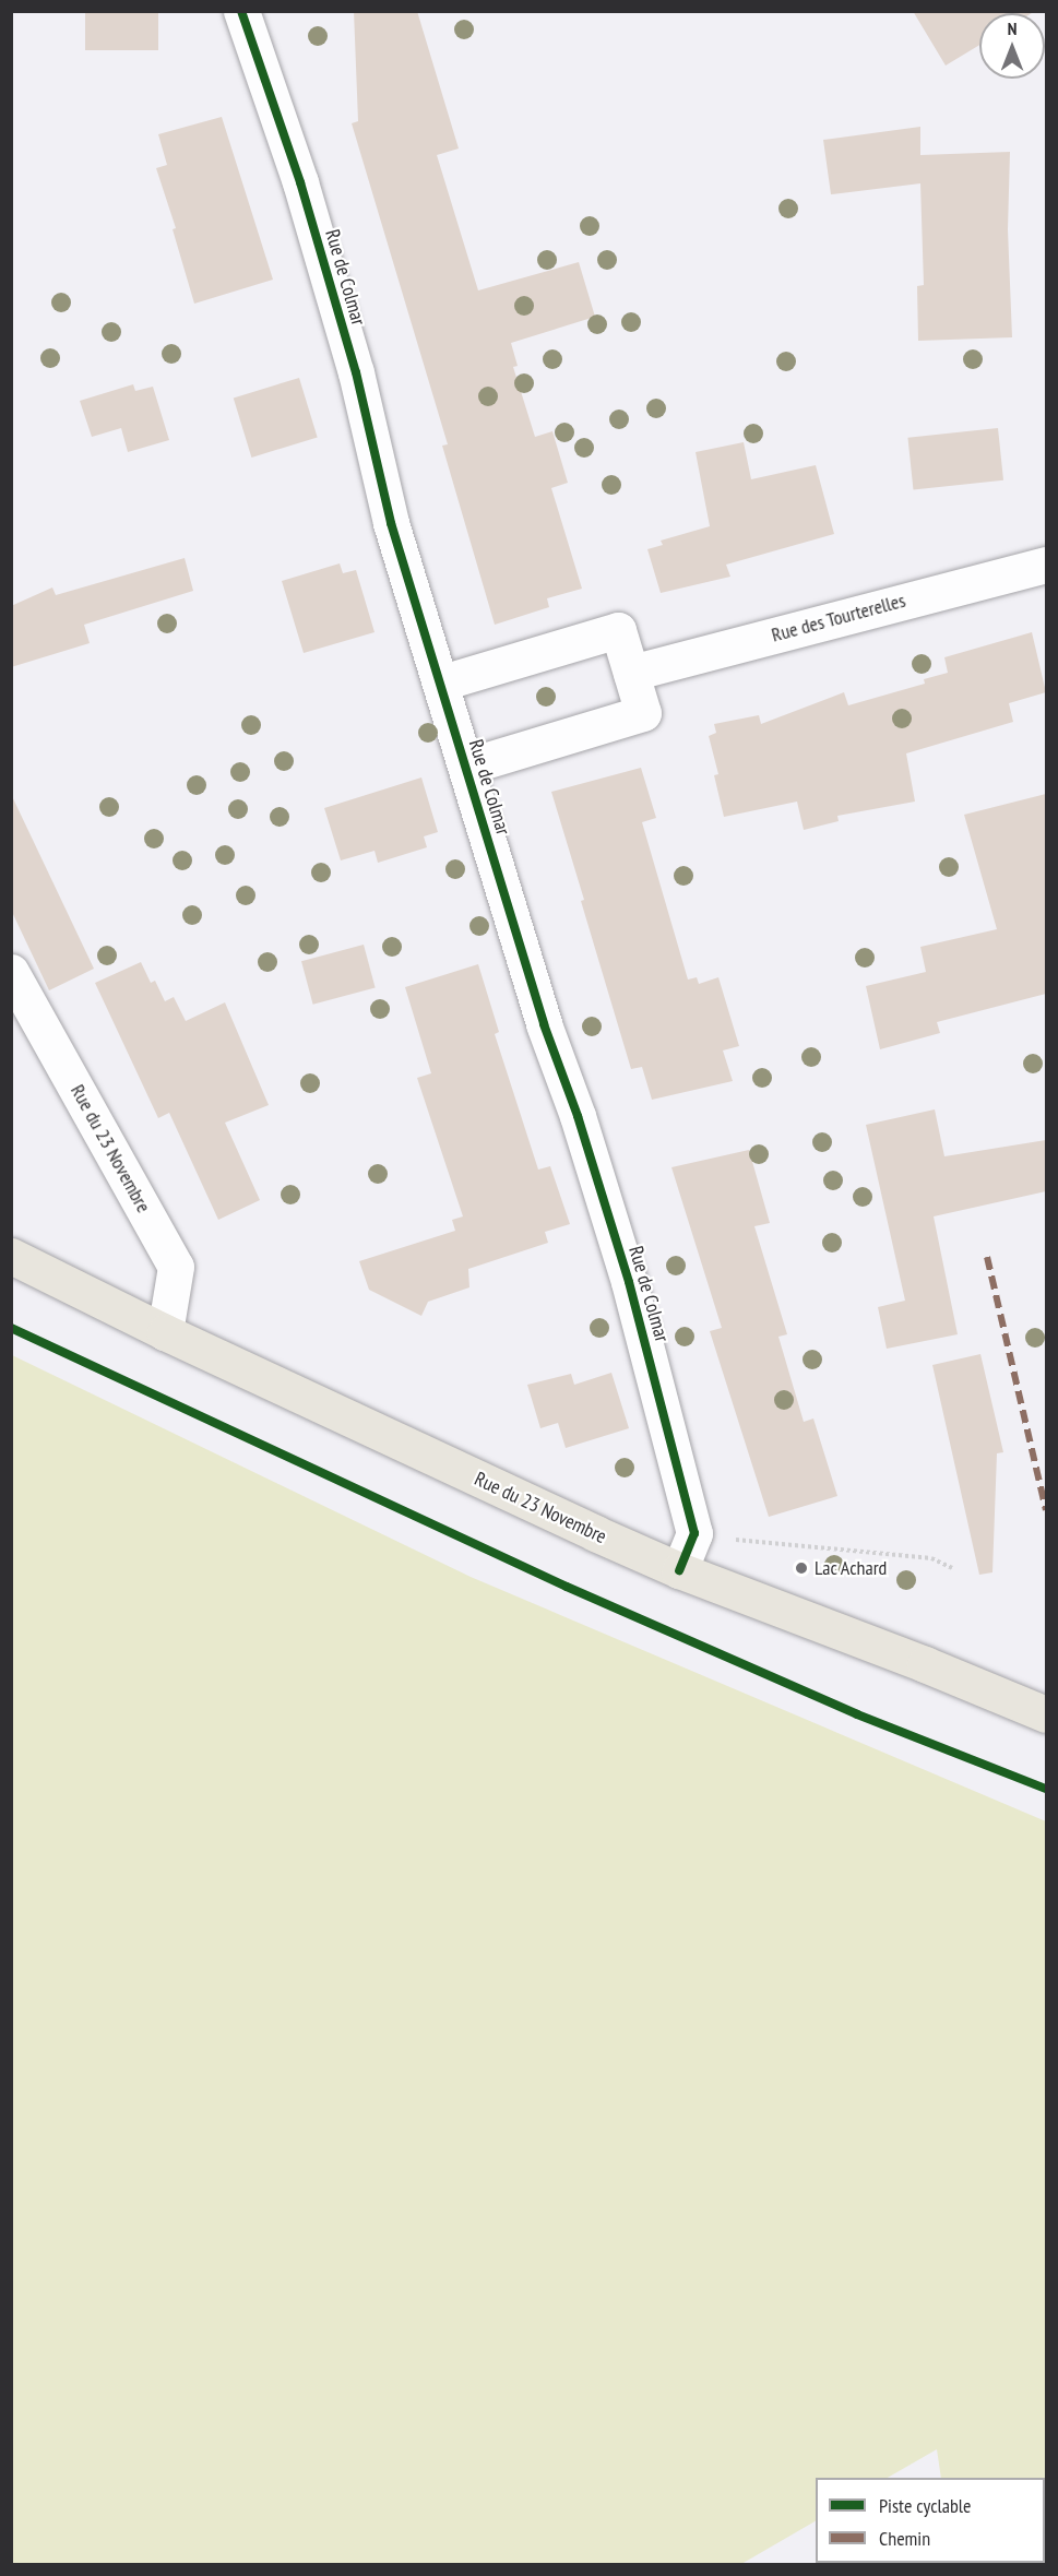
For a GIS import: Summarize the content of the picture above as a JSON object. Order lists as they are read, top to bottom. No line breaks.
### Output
{"streets":{"main road":["Rue du 23 Novembre"],"street":["Rue de Colmar","Rue des Tourterelles"]},"crossings":[["Rue de Colmar","Rue du 23 Novembre"]],"places":["Lac Achard"],"legend":["Piste cyclable","Chemin"],"north":"top"}
